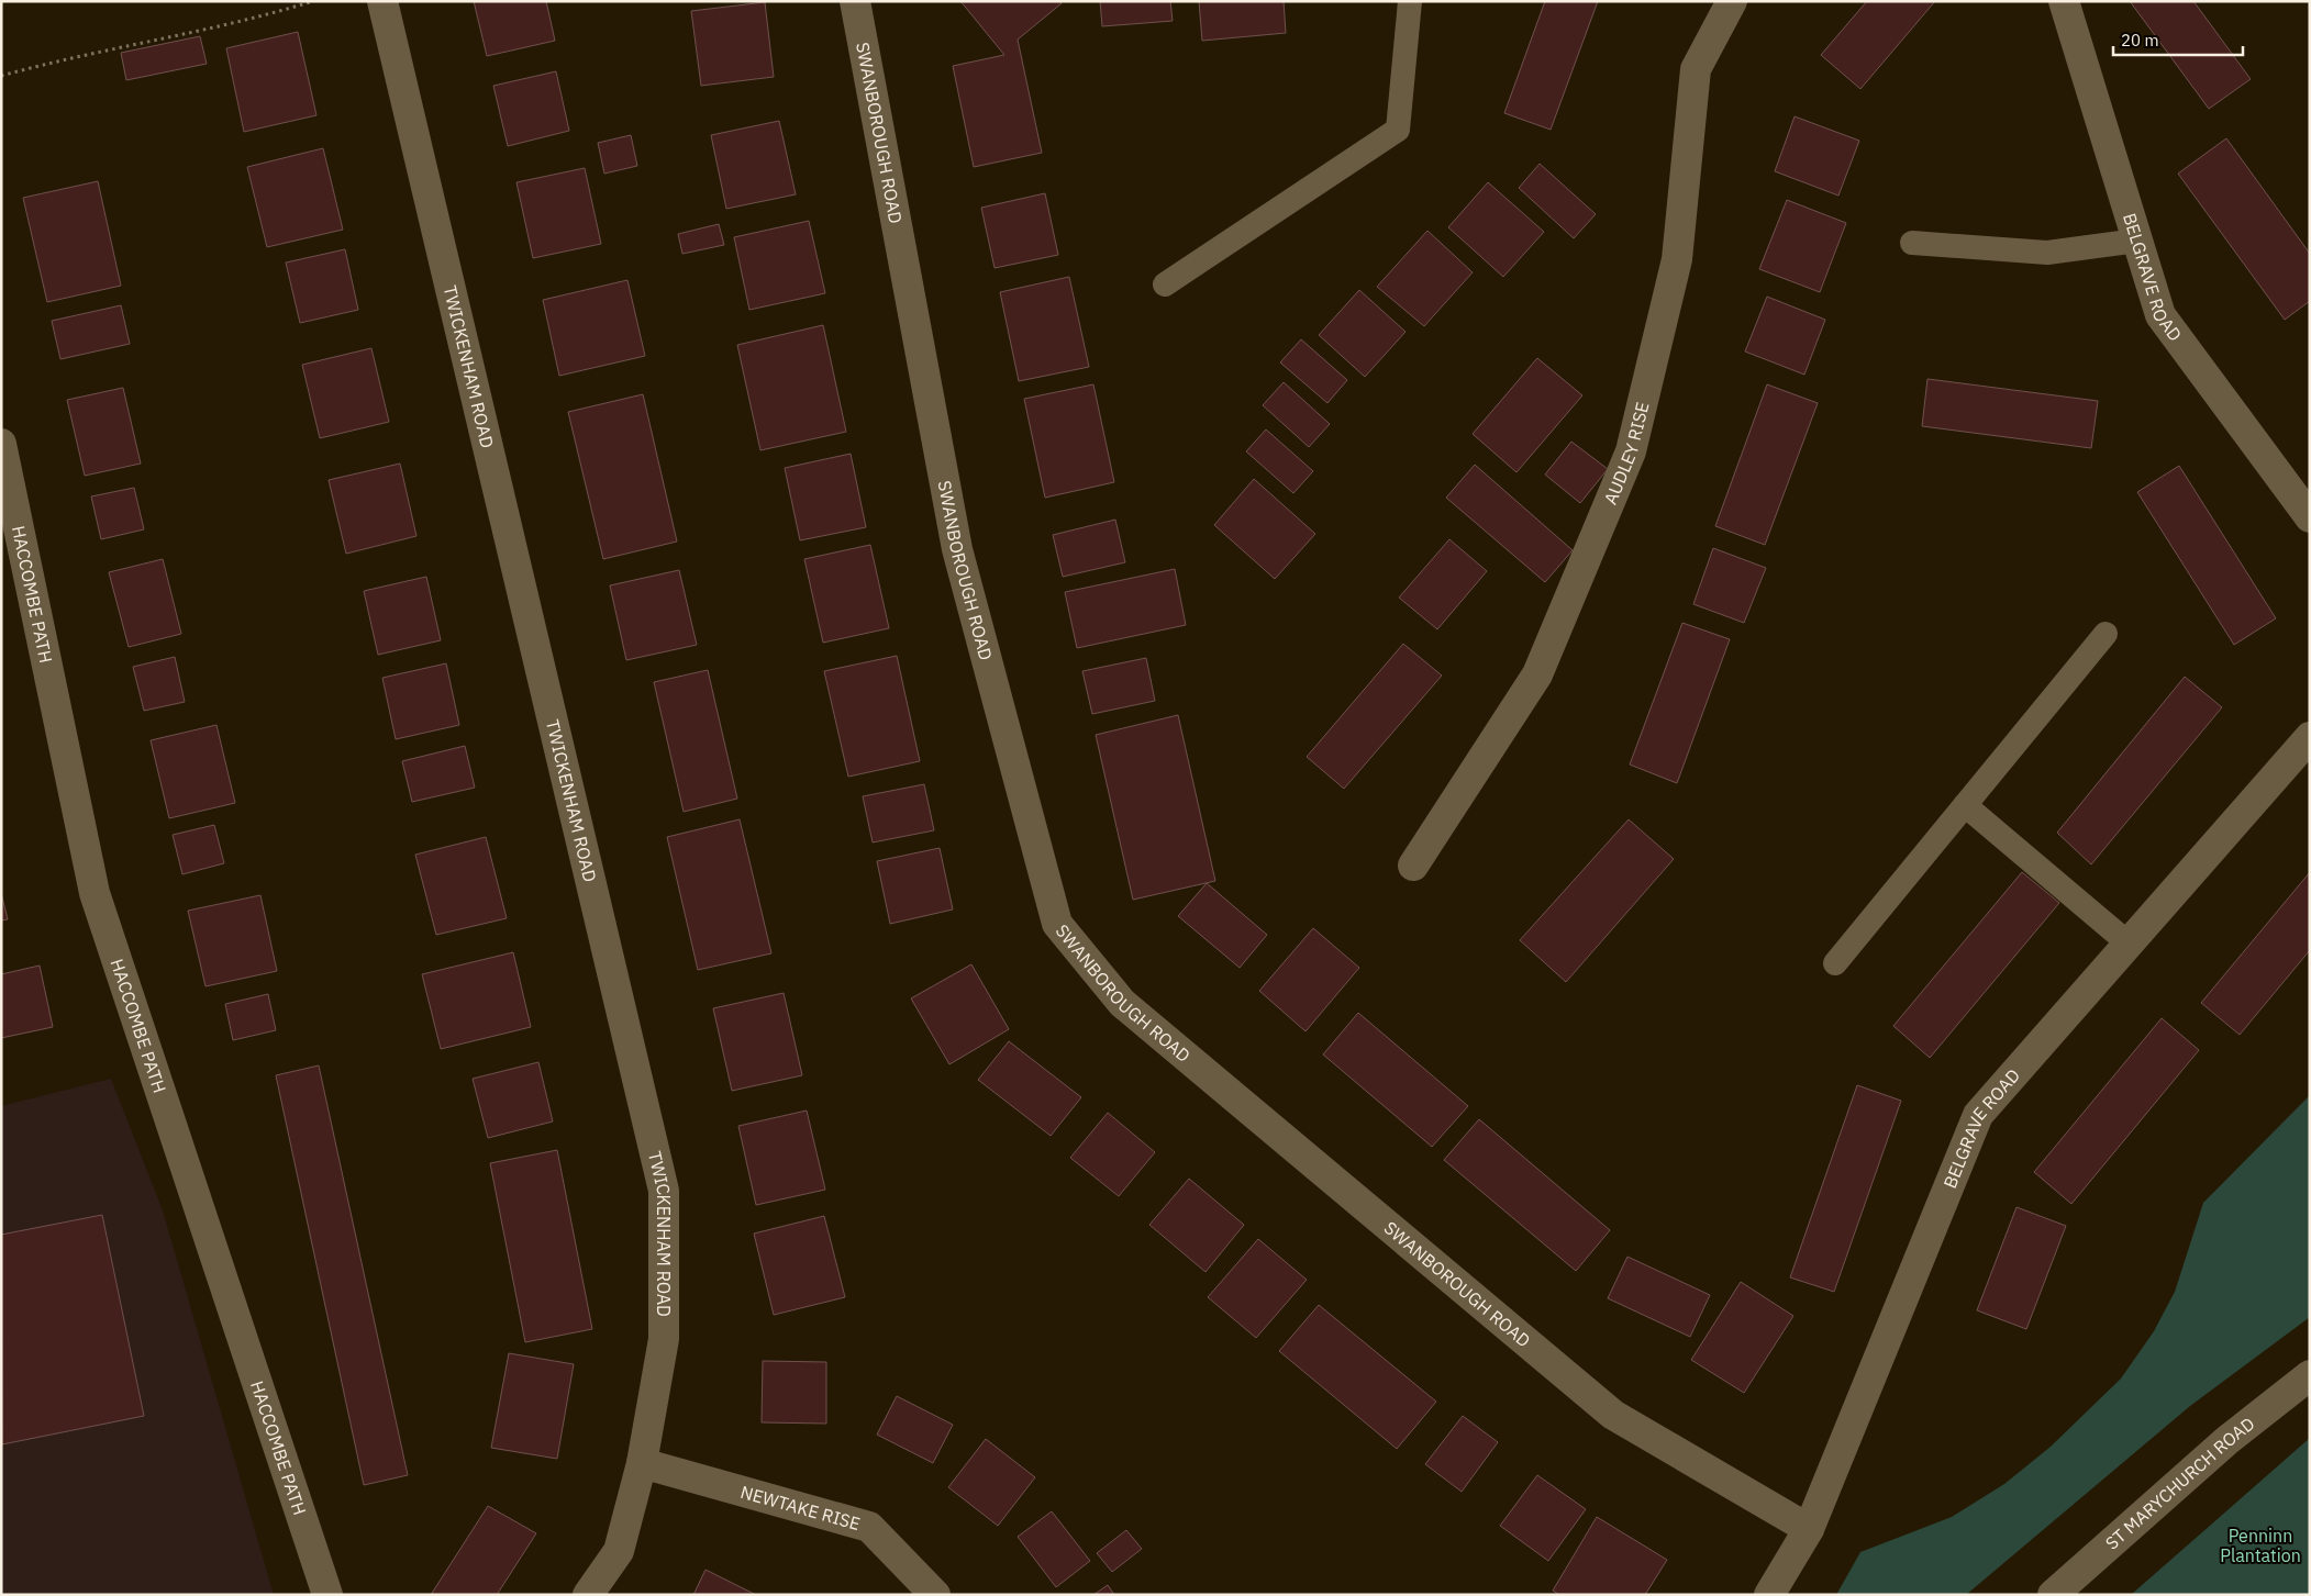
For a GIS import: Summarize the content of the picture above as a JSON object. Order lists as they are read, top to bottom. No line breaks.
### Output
{"streets":{"street":["SWANBOROUGH ROAD","BELGRAVE ROAD","TWICKENHAM ROAD","AUDLEY RISE","HACCOMBE PATH","ST MARYCHURCH ROAD","NEWTAKE RISE"]},"crossings":[["SWANBOROUGH ROAD","BELGRAVE ROAD"],["TWICKENHAM ROAD","NEWTAKE RISE"]],"parks":["Penninn Plantation"],"scale_bar":"20 m"}
